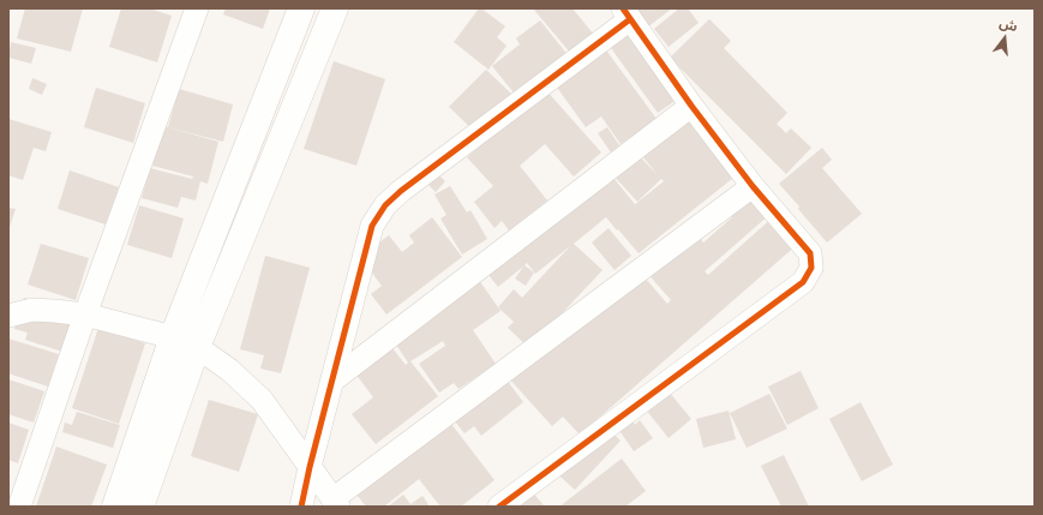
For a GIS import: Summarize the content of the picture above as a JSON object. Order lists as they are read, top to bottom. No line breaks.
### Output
{"north":"top"}
